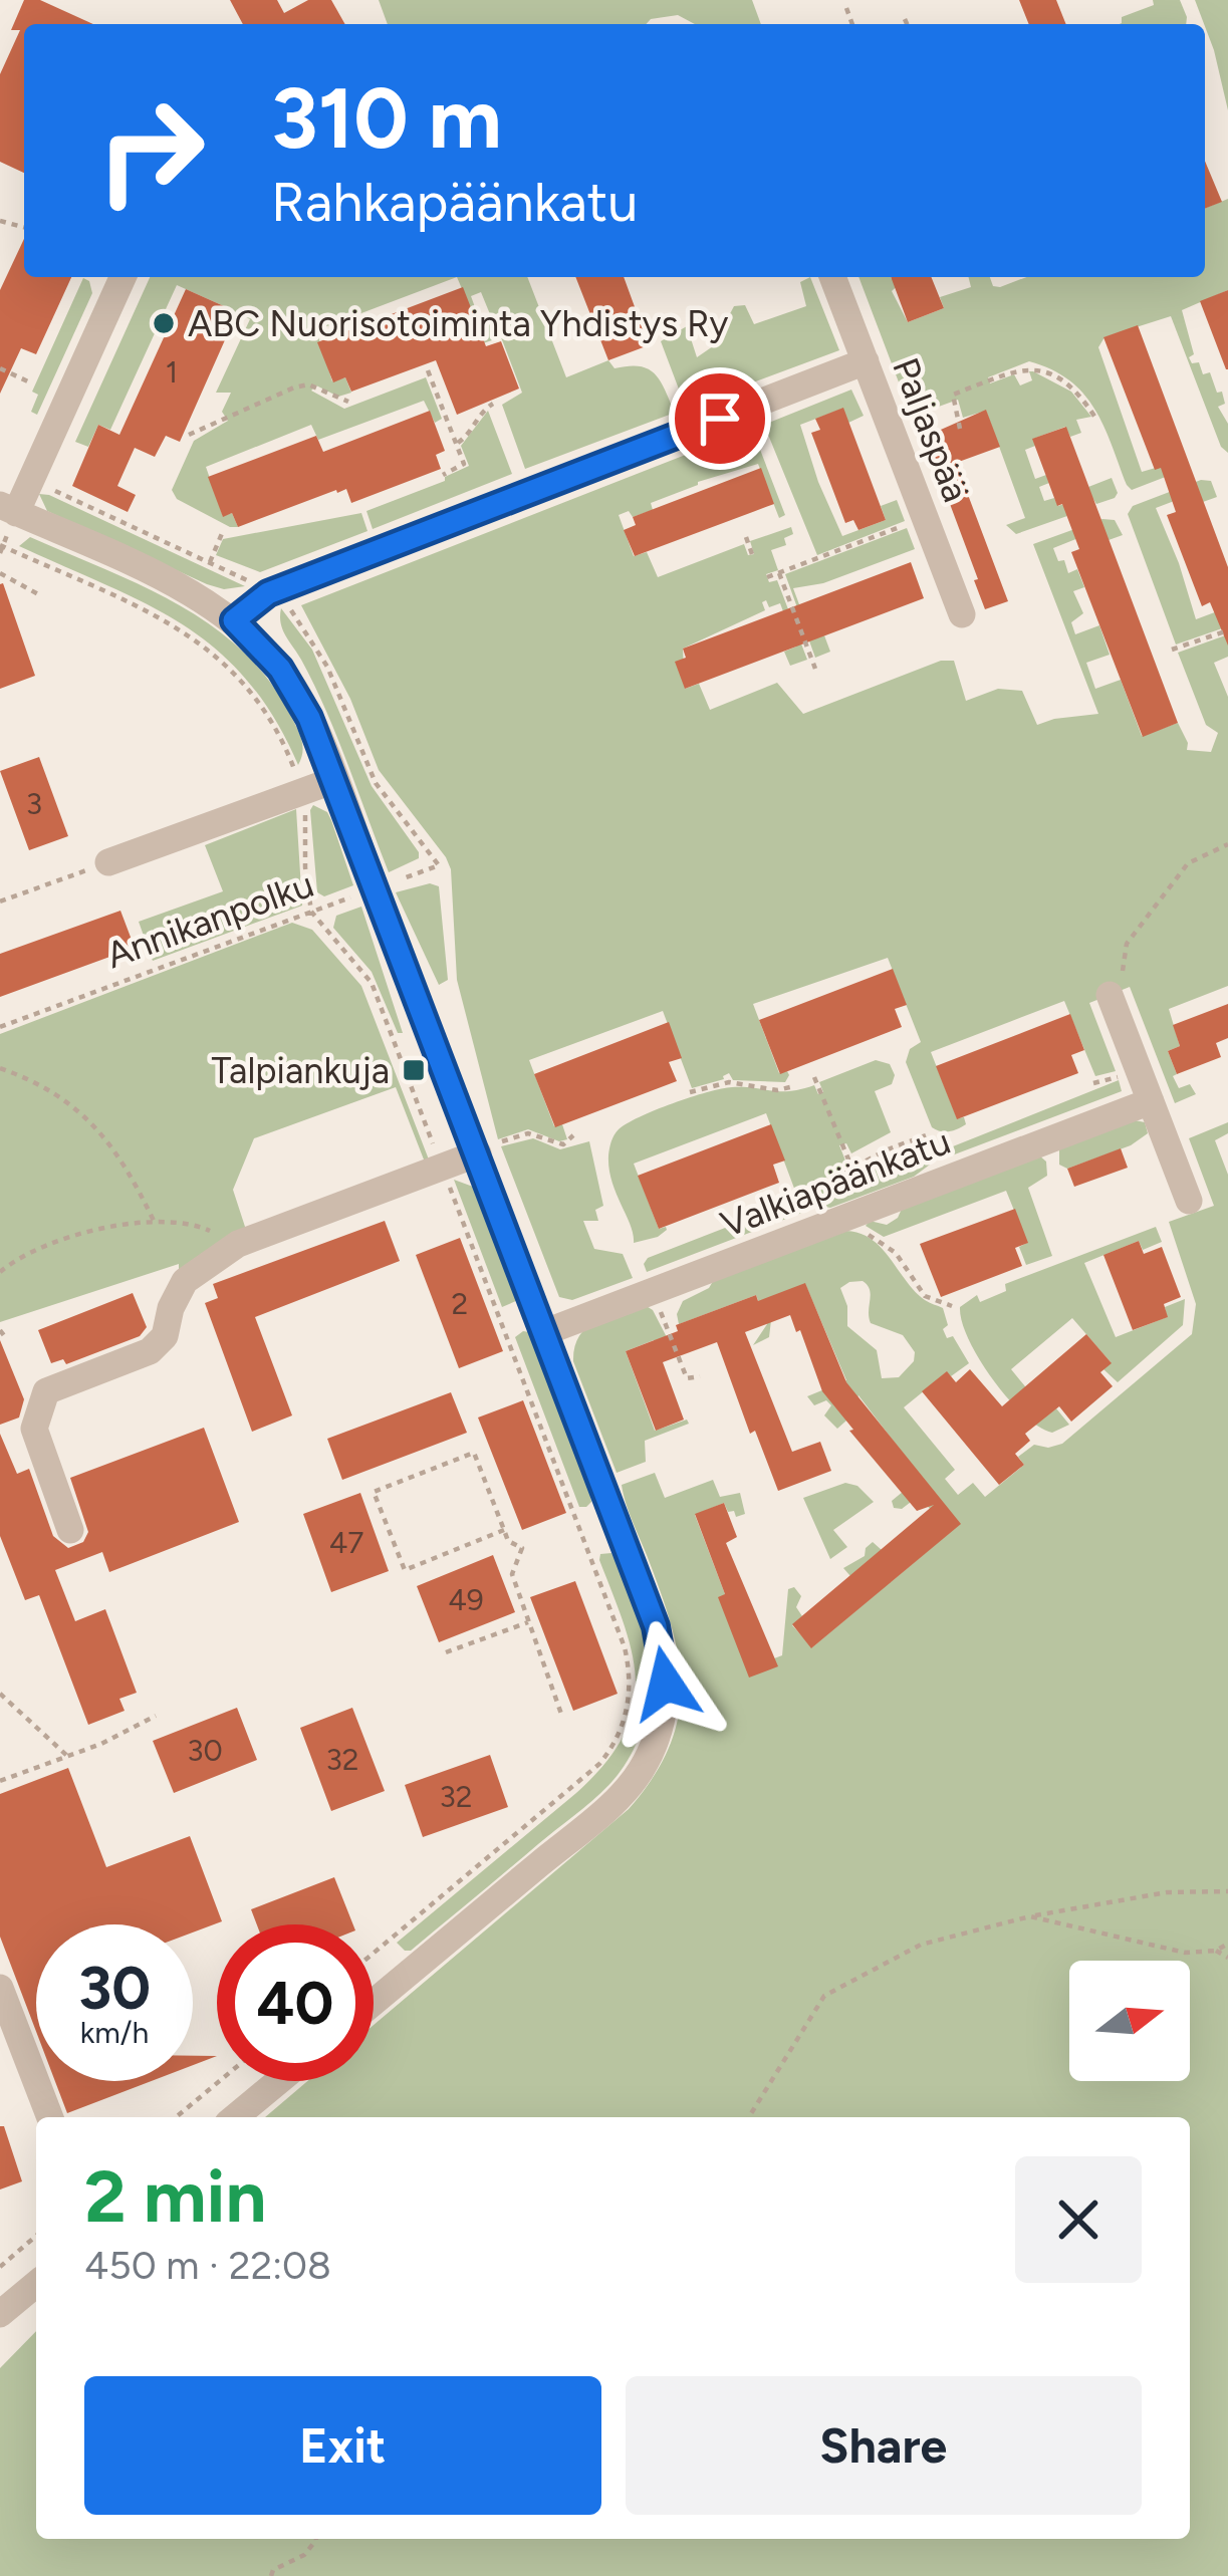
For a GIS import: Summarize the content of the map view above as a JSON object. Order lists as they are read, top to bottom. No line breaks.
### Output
{"streets":{"street":["Paljaspää","Valkiapäänkatu"],"path":["Annikanpolku"]},"places":{"other":["ABC Nuorisotoiminta Yhdistys Ry"],"transit":["Talpiankuja"]},"house_numbers":["1","3","2","47","49","30","32","32"],"north":"right","page":{"turn":["310 m","Rahkapäänkatu"],"speed":"30 km/h","limit":"40","heading":["2 min","450 m · 22:08"],"buttons":["Exit","Share"]}}
